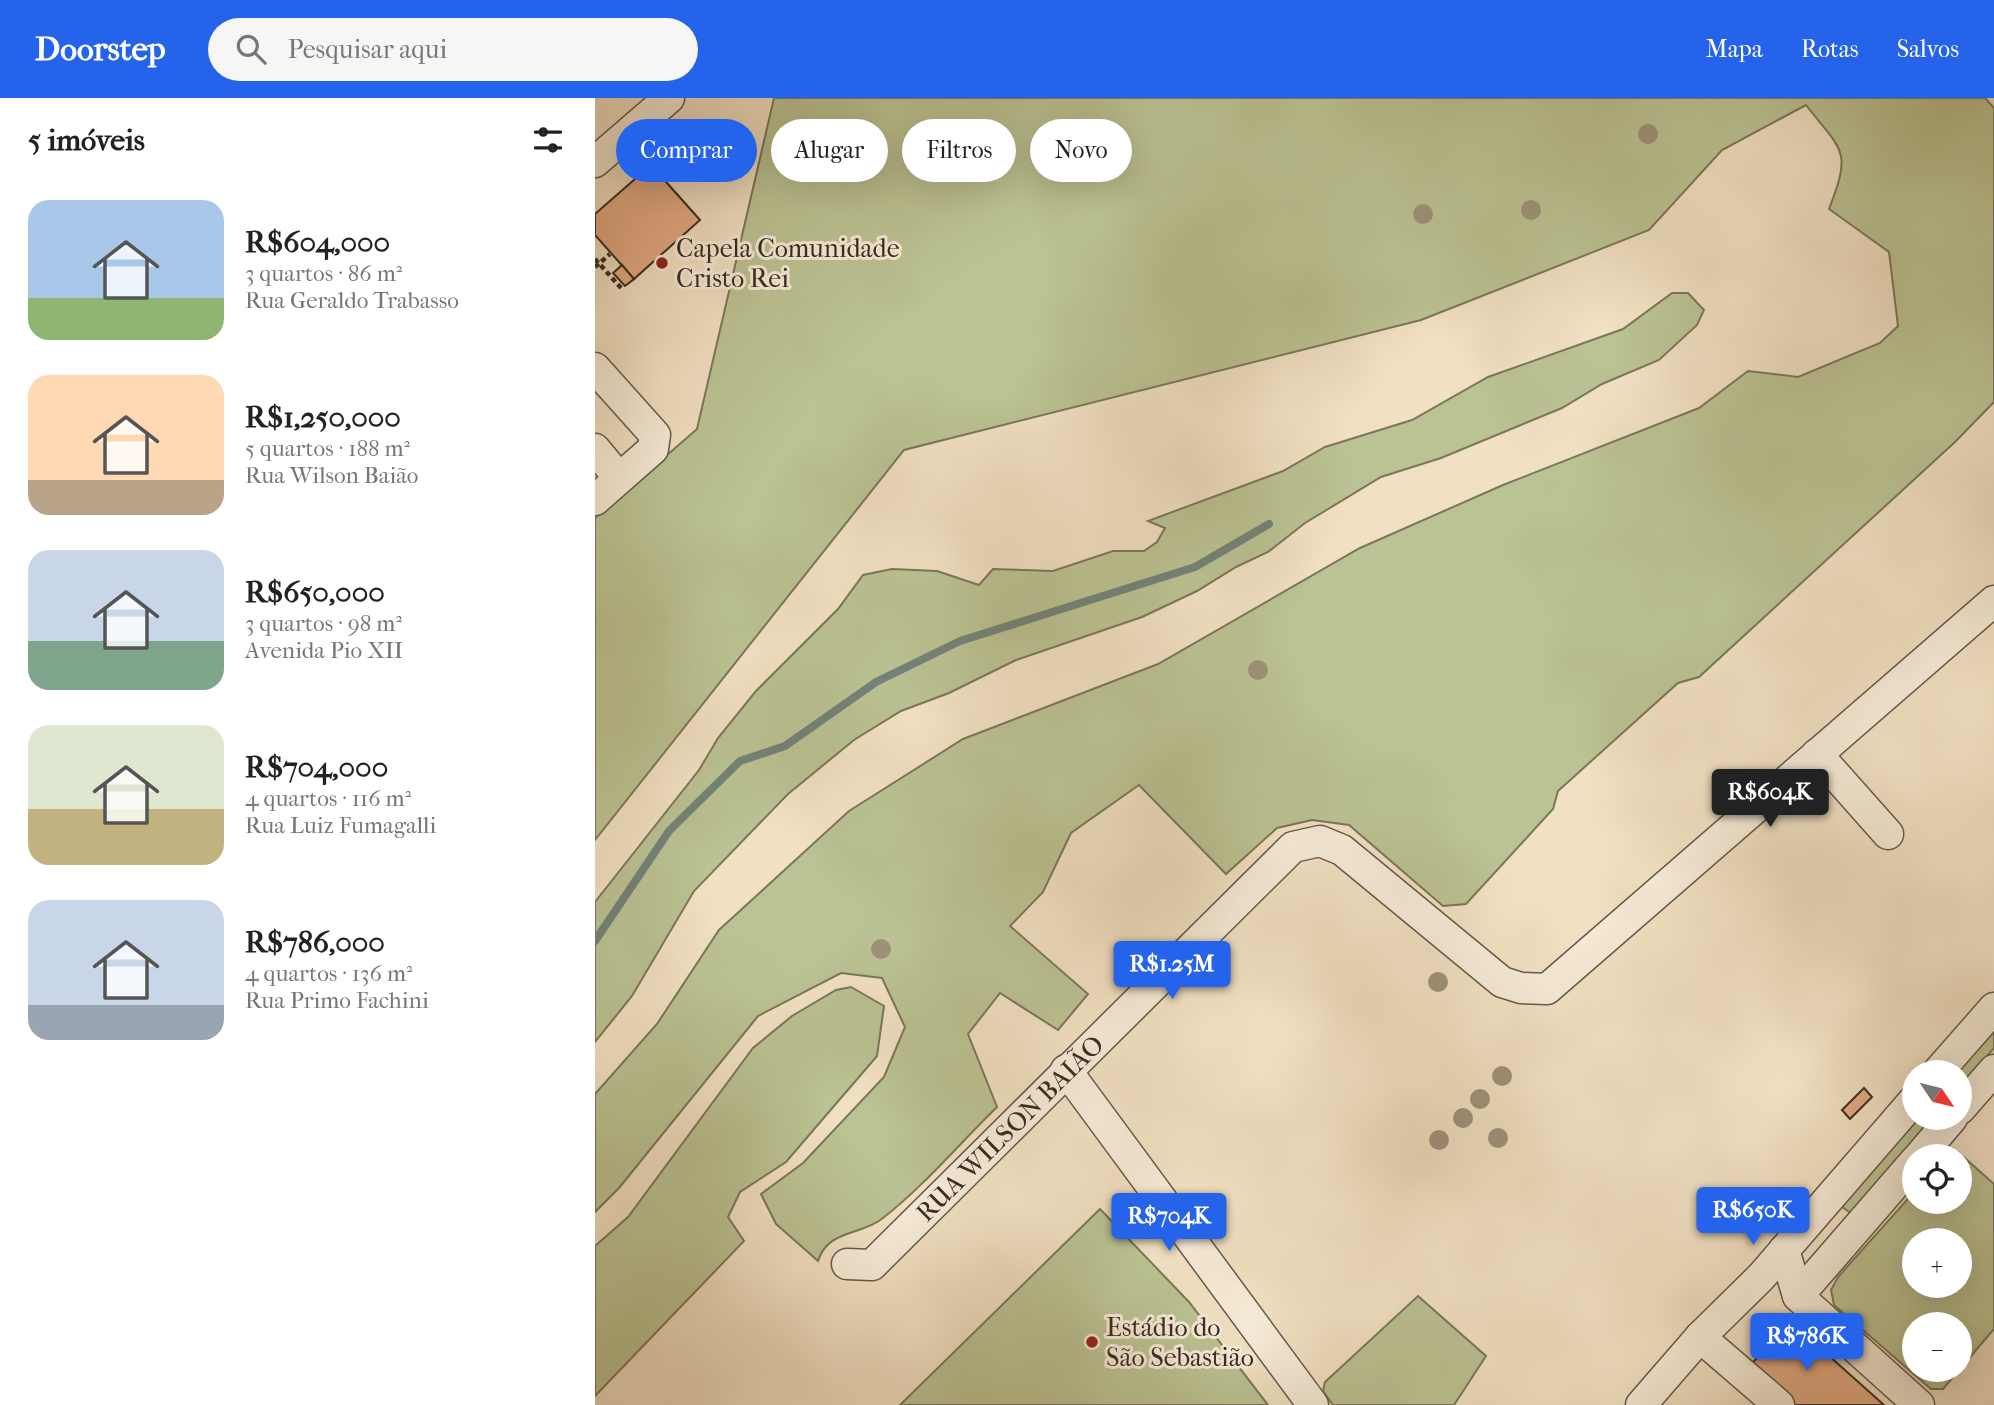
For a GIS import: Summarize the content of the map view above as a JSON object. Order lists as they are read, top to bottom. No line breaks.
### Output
{"streets":{"street":["RUA WILSON BAIÃO"]},"places":["Capela Comunidade Cristo Rei","Estádio do São Sebastião"],"north":"bottom right","page":{"header":"Doorstep","search":"Pesquisar aqui","nav":["Mapa","Rotas","Salvos"],"heading":"5 imóveis","chip":["Comprar","Alugar","Filtros","Novo"],"list":[{"name":"R$604,000","note":"3 quartos · 86 m² · Rua Geraldo Trabasso"},{"name":"R$1,250,000","note":"5 quartos · 188 m² · Rua Wilson Baião"},{"name":"R$650,000","note":"3 quartos · 98 m² · Avenida Pio XII"},{"name":"R$704,000","note":"4 quartos · 116 m² · Rua Luiz Fumagalli"},{"name":"R$786,000","note":"4 quartos · 136 m² · Rua Primo Fachini"}],"price":["R$604K","R$1.25M","R$650K","R$704K","R$786K"],"map_buttons":["+","−"]}}
